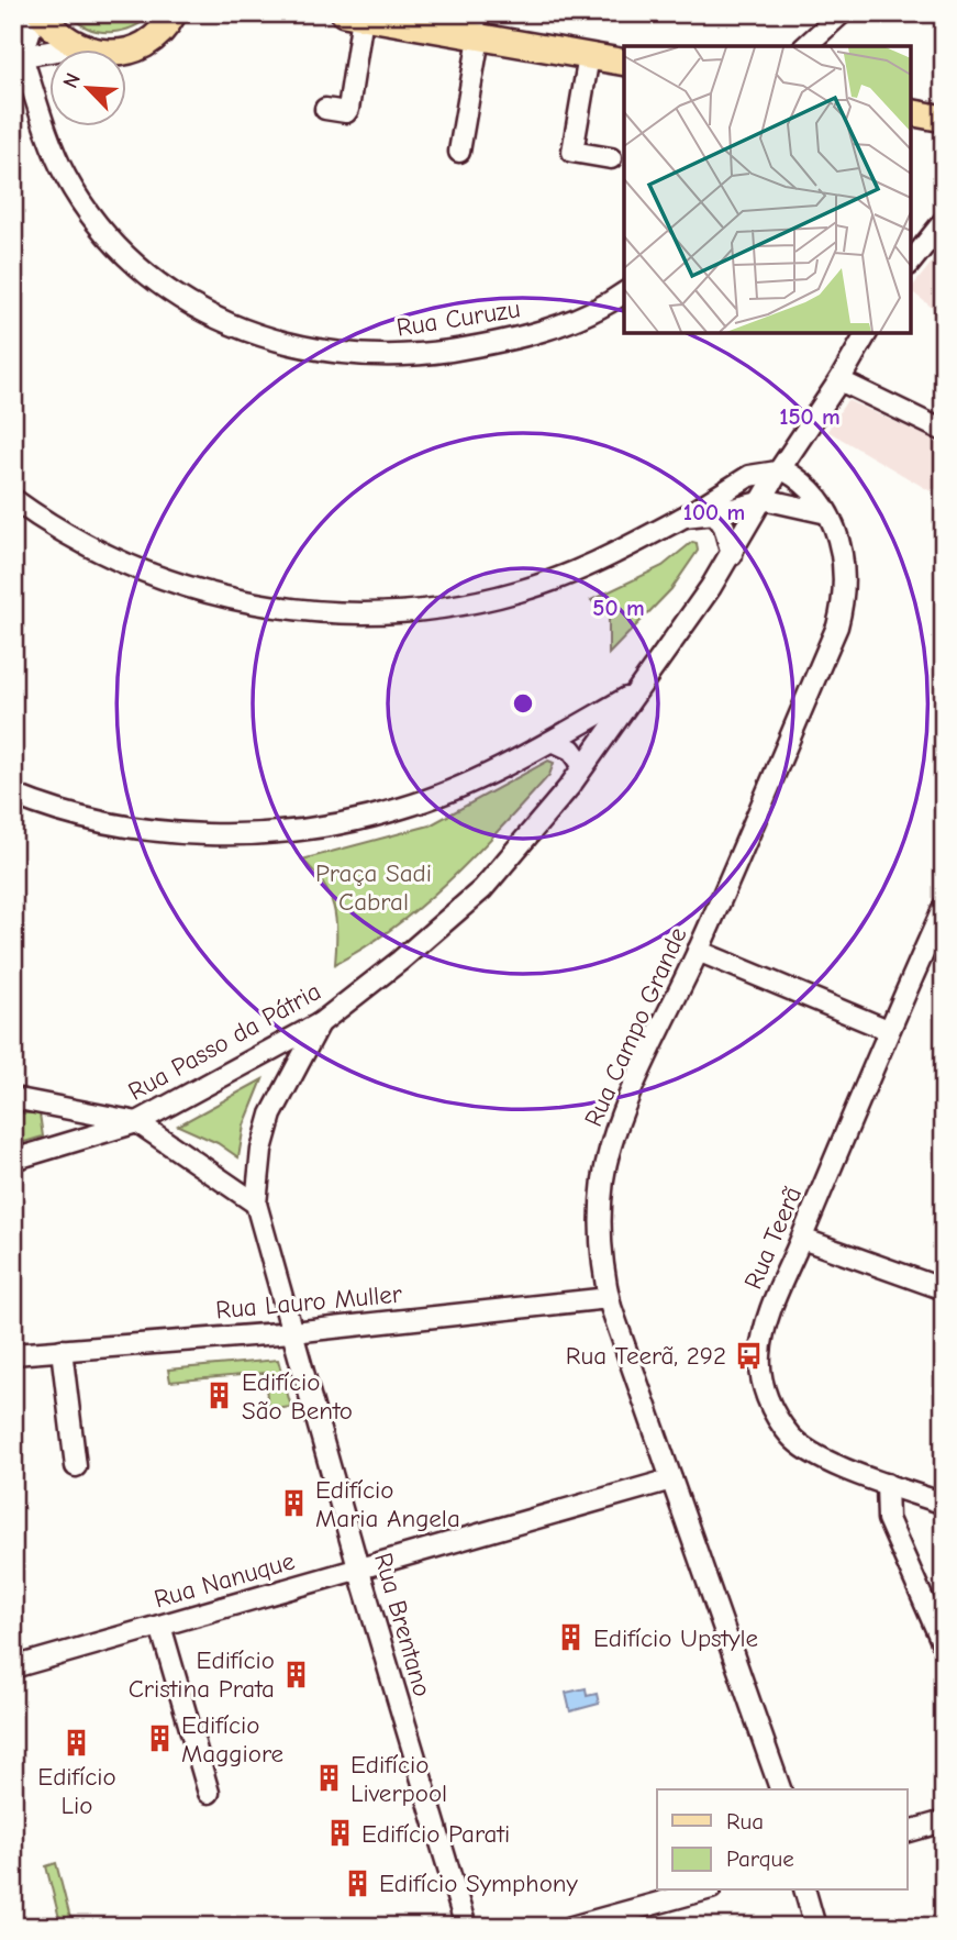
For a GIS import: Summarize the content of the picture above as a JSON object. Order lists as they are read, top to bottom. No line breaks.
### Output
{"streets":{"street":["Rua Curuzu","Rua Campo Grande","Rua Passo da Pátria","Rua Teerã","Rua Lauro Muller","Rua Nanuque","Rua Brentano"]},"crossings":[["Rua Campo Grande","Rua Passo da Pátria"],["Rua Campo Grande","Rua Lauro Muller"],["Rua Campo Grande","Rua Nanuque"],["Rua Passo da Pátria","Rua Brentano"],["Rua Lauro Muller","Rua Brentano"],["Rua Nanuque","Rua Brentano"]],"parks":["Praça Sadi Cabral"],"places":{"bus stop":["Rua Teerã, 292"],"building":["Edifício São Bento","Edifício Maria Angela","Edifício Upstyle","Edifício Cristina Prata","Edifício Maggiore","Edifício Lio","Edifício Liverpool","Edifício Parati","Edifício Symphony"]},"legend":["Rua","Parque"],"north":"top left","rings":["150 m","100 m","50 m"]}
